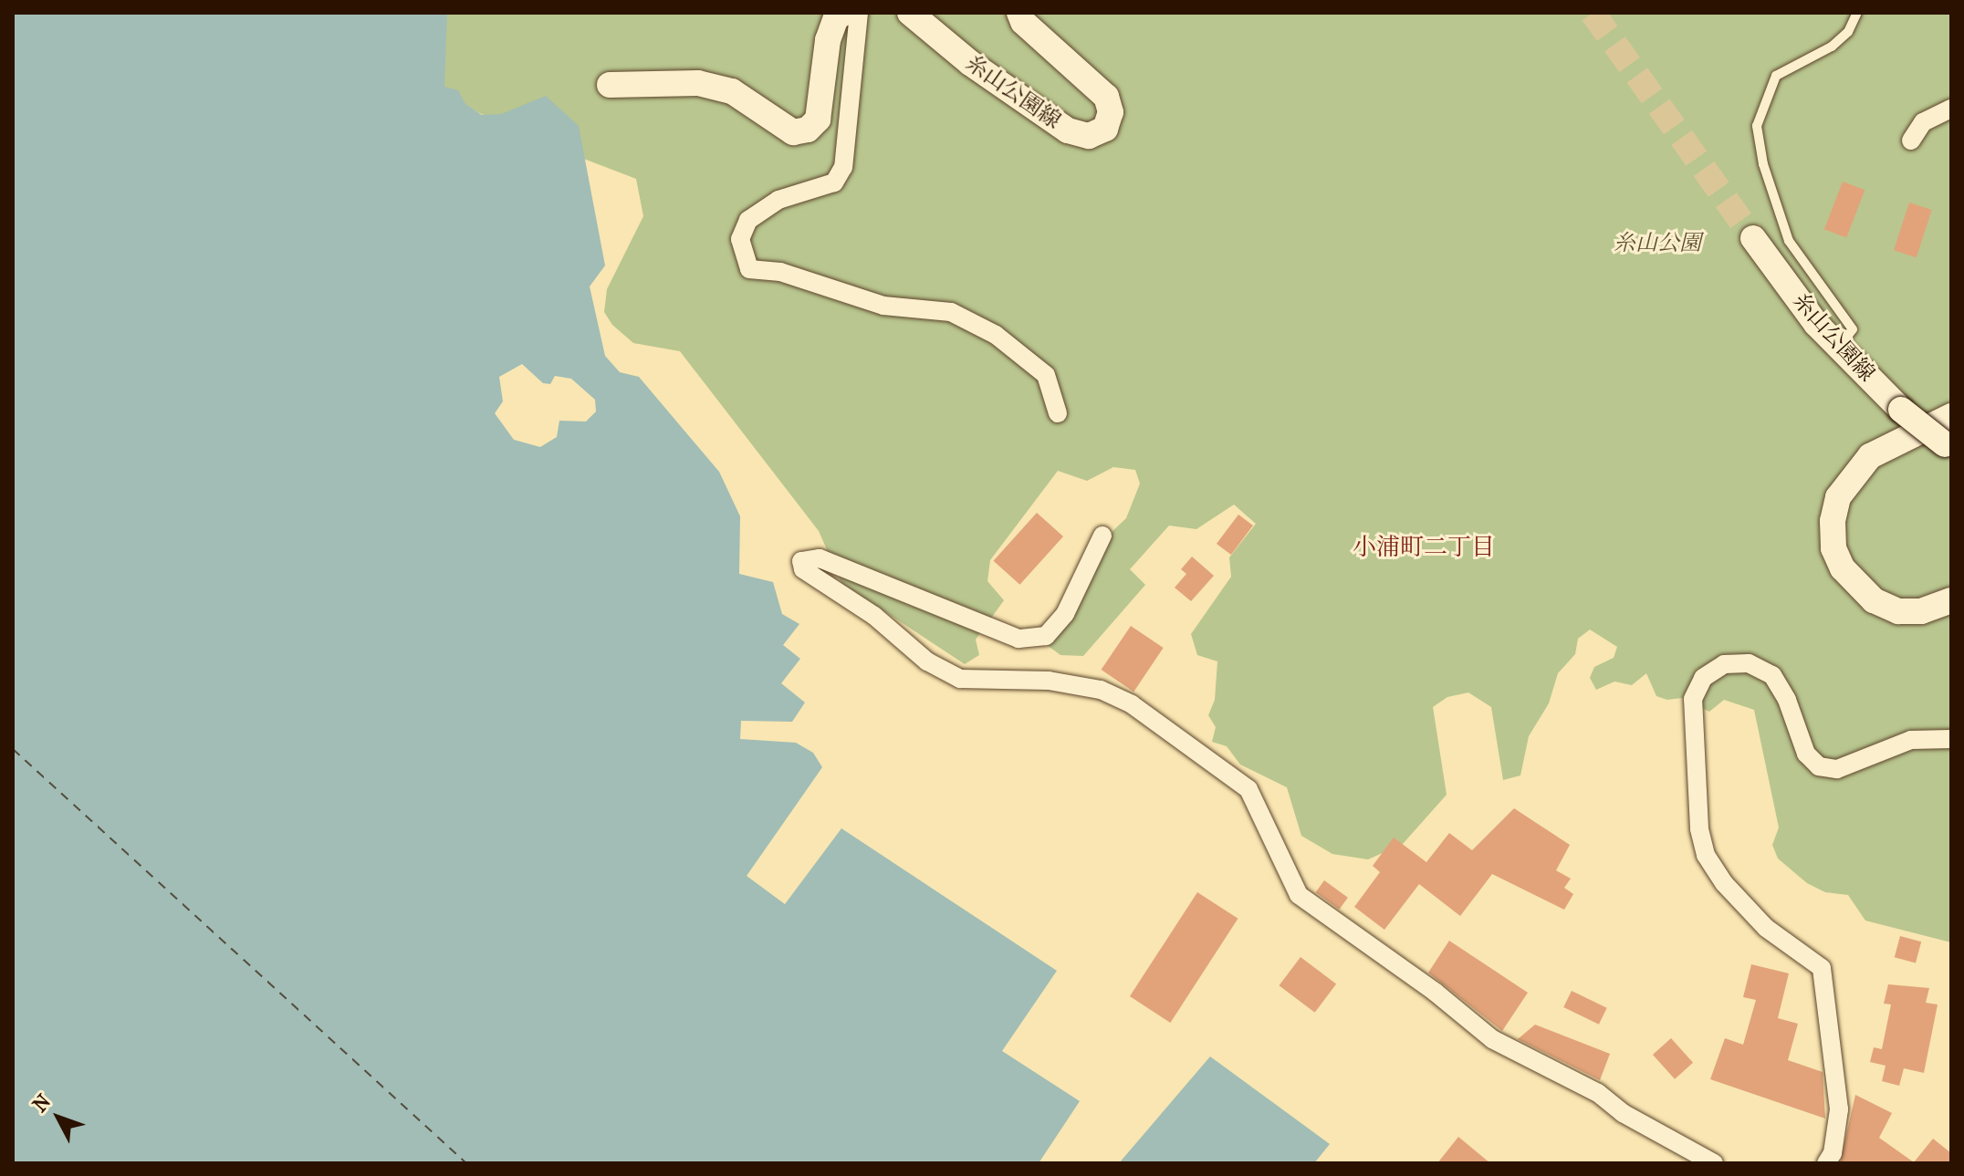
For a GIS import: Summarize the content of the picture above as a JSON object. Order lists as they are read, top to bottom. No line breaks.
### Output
{"streets":{"main road":["糸山公園線"]},"districts":["小浦町二丁目"],"parks":["糸山公園"],"north":"top left"}
